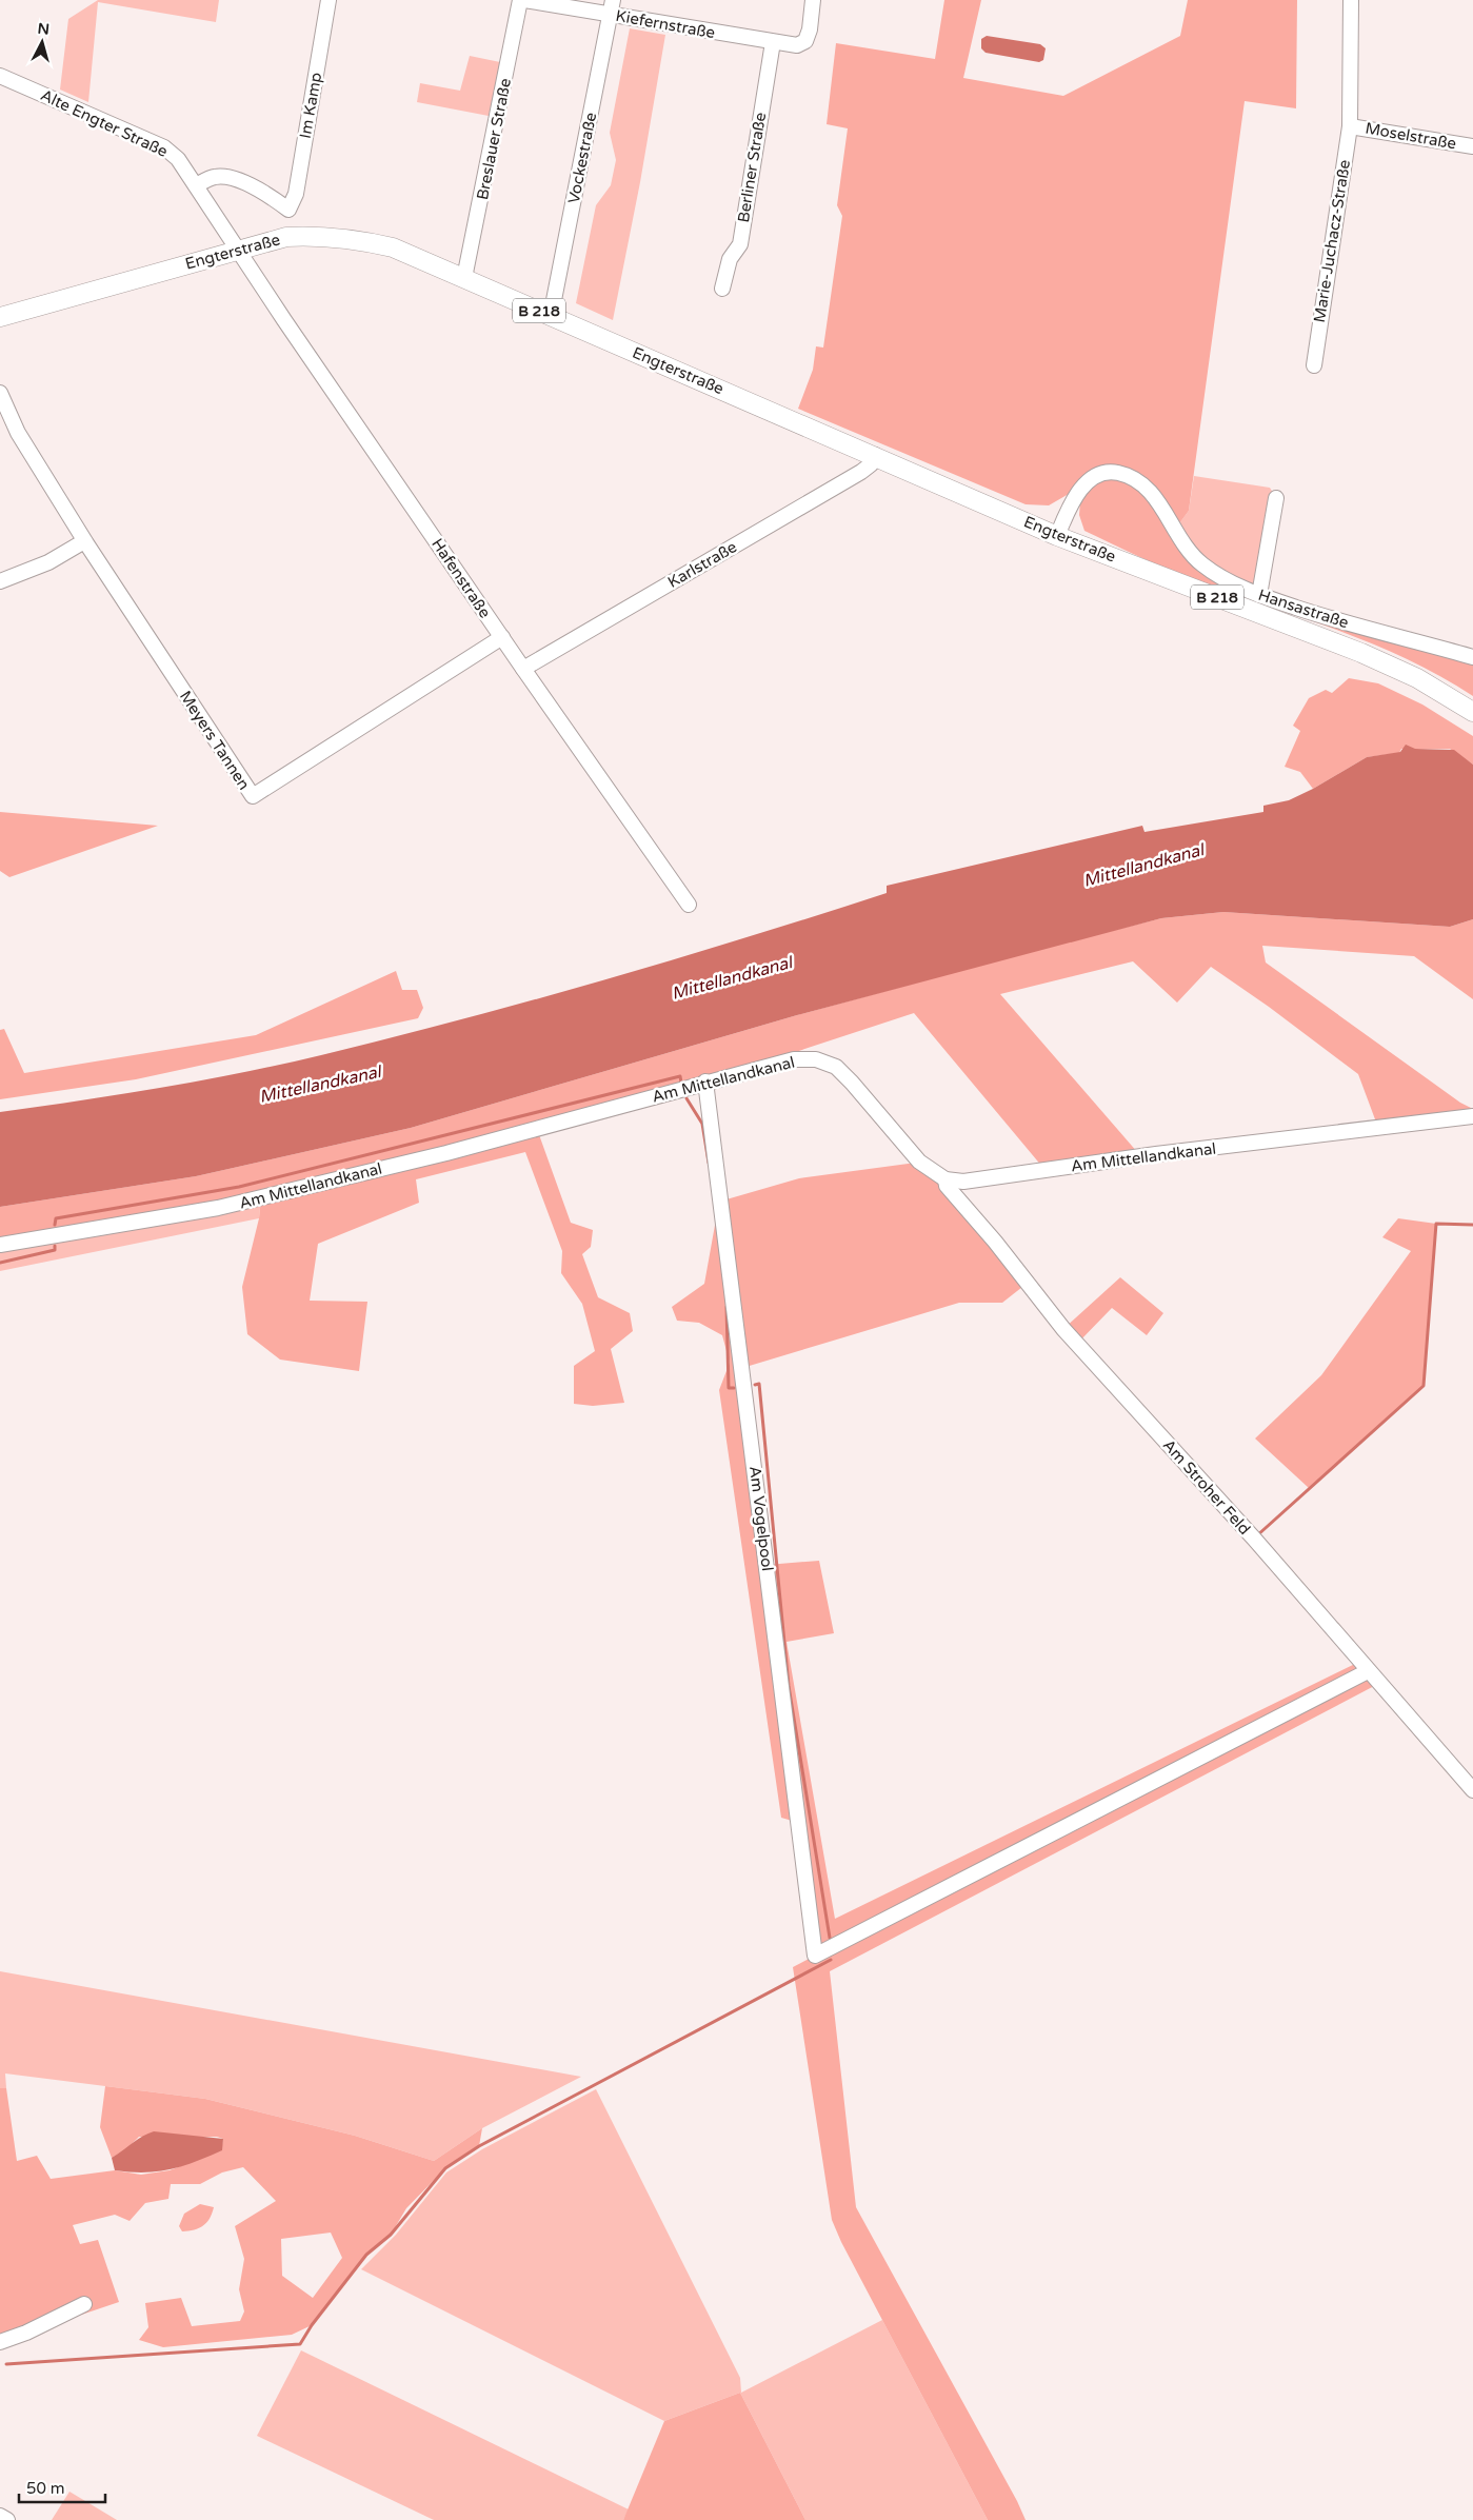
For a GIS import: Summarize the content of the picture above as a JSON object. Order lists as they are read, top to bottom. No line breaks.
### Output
{"streets":{"main road":["Engterstraße","B 218"],"street":["Kiefernstraße","Im Kamp","Alte Engter Straße","Moselstraße","Breslauer Straße","Vockestraße","Berliner Straße","Marie-Juchacz-Straße","Karlstraße","Hafenstraße","Hansastraße","Meyers Tannen","Am Mittellandkanal","Am Stroher Feld","Am Vogelpool"]},"crossings":[["Kiefernstraße","Breslauer Straße"],["Kiefernstraße","Vockestraße"],["Kiefernstraße","Berliner Straße"],["Im Kamp","Alte Engter Straße"],["Alte Engter Straße","Engterstraße"],["Alte Engter Straße","Hafenstraße"],["Moselstraße","Marie-Juchacz-Straße"],["Breslauer Straße","Engterstraße"],["Vockestraße","Engterstraße"],["Engterstraße","Karlstraße"],["Engterstraße","Hafenstraße"],["Engterstraße","Hansastraße"],["Karlstraße","Hafenstraße"],["Hafenstraße","Meyers Tannen"],["Am Mittellandkanal","Am Stroher Feld"],["Am Mittellandkanal","Am Vogelpool"],["Am Stroher Feld","Am Vogelpool"]],"water":["Mittellandkanal"],"scale_bar":"50 m","north":"top"}
